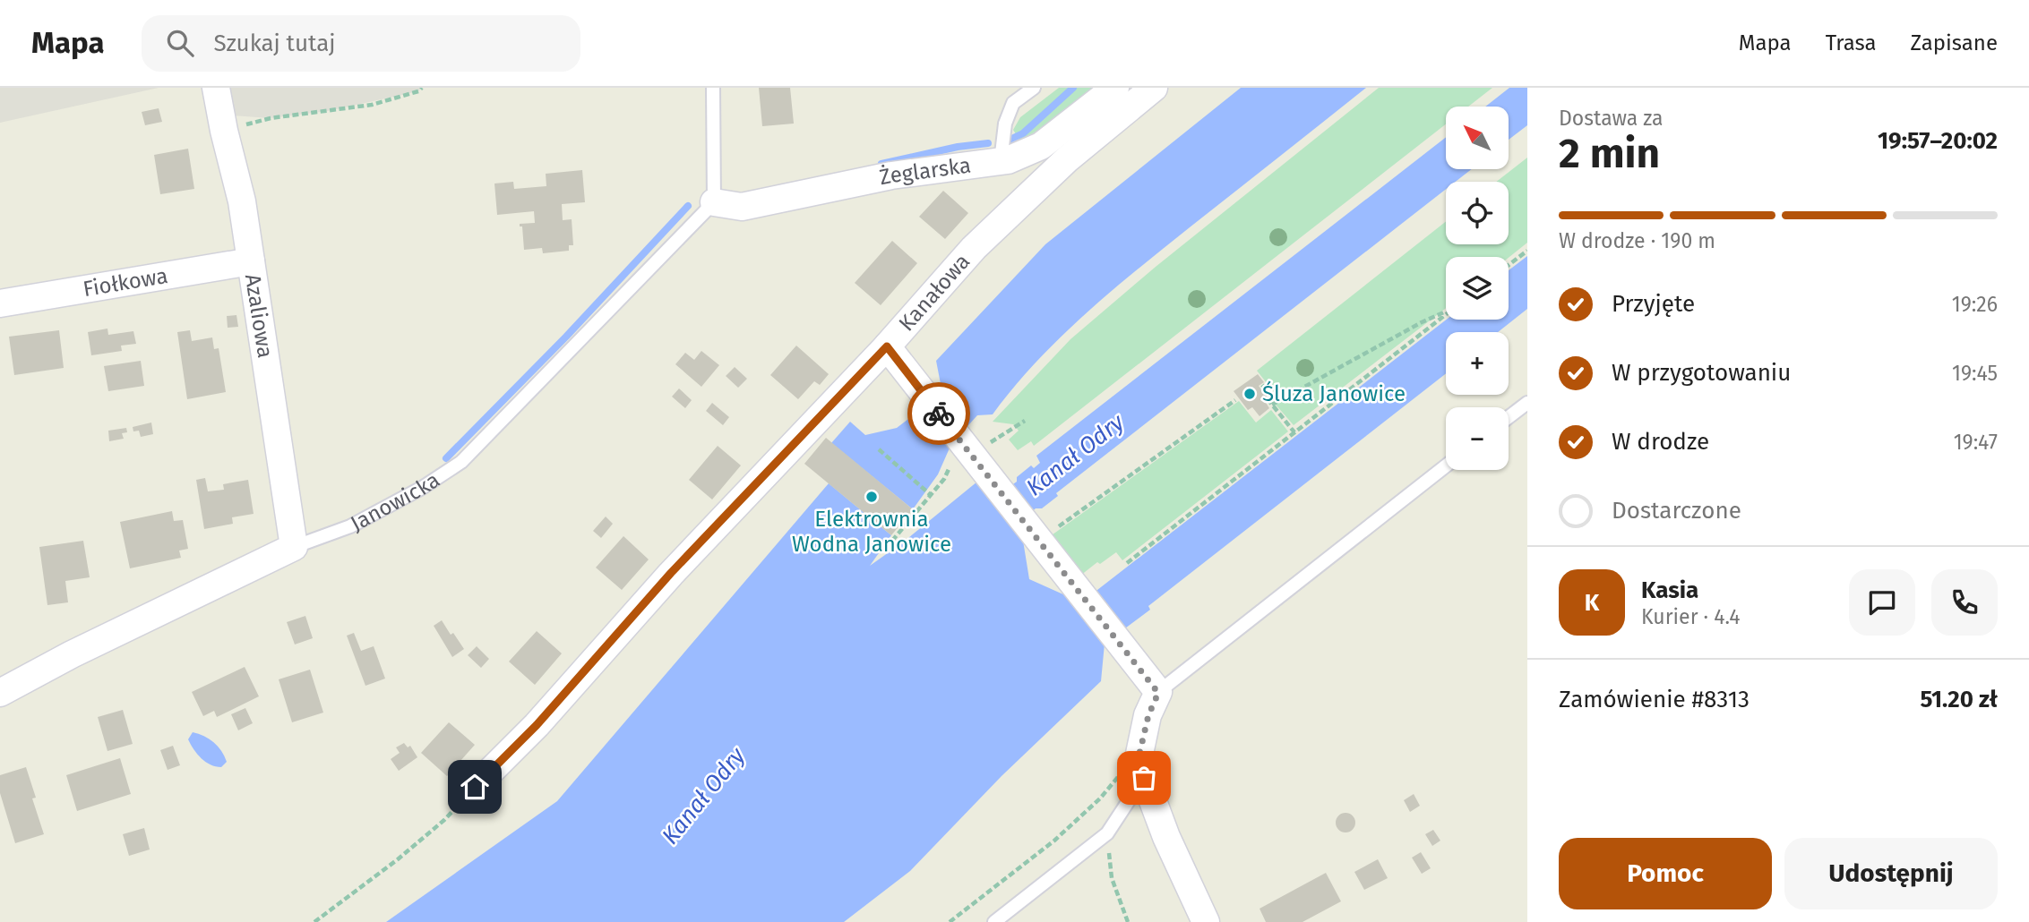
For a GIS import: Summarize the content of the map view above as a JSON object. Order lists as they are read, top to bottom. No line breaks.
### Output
{"streets":{"street":["Żeglarska","Fiołkowa","Kanałowa","Azaliowa","Janowicka"]},"crossings":[["Żeglarska","Janowicka"],["Fiołkowa","Azaliowa"],["Azaliowa","Janowicka"]],"water":["Kanał Odry"],"places":["Śluza Janowice","Elektrownia Wodna Janowice"],"north":"top left","page":{"header":"Mapa","search":"Szukaj tutaj","nav":["Mapa","Trasa","Zapisane"],"heading":["2 min","Dostawa za","19:57–20:02"],"panel":["Kasia","Kurier · 4.4","Zamówienie #8313","51.20 zł"],"map_buttons":["+","−"],"bar":"W drodze · 190 m","list":[["Przyjęte","19:26"],["W przygotowaniu","19:45"],["W drodze","19:47"],"Dostarczone"],"round":"K","buttons":["Pomoc","Udostępnij"]}}
